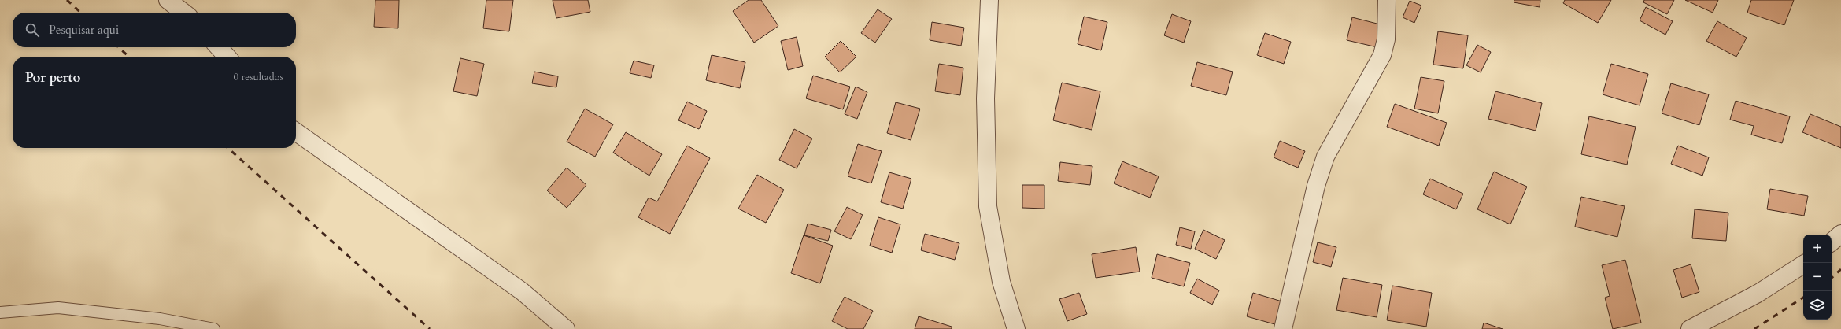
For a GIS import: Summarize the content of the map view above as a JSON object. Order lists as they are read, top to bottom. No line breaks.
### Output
{"page":{"search":"Pesquisar aqui","heading":["Por perto","0 resultados"],"map_buttons":["+","−"]}}
